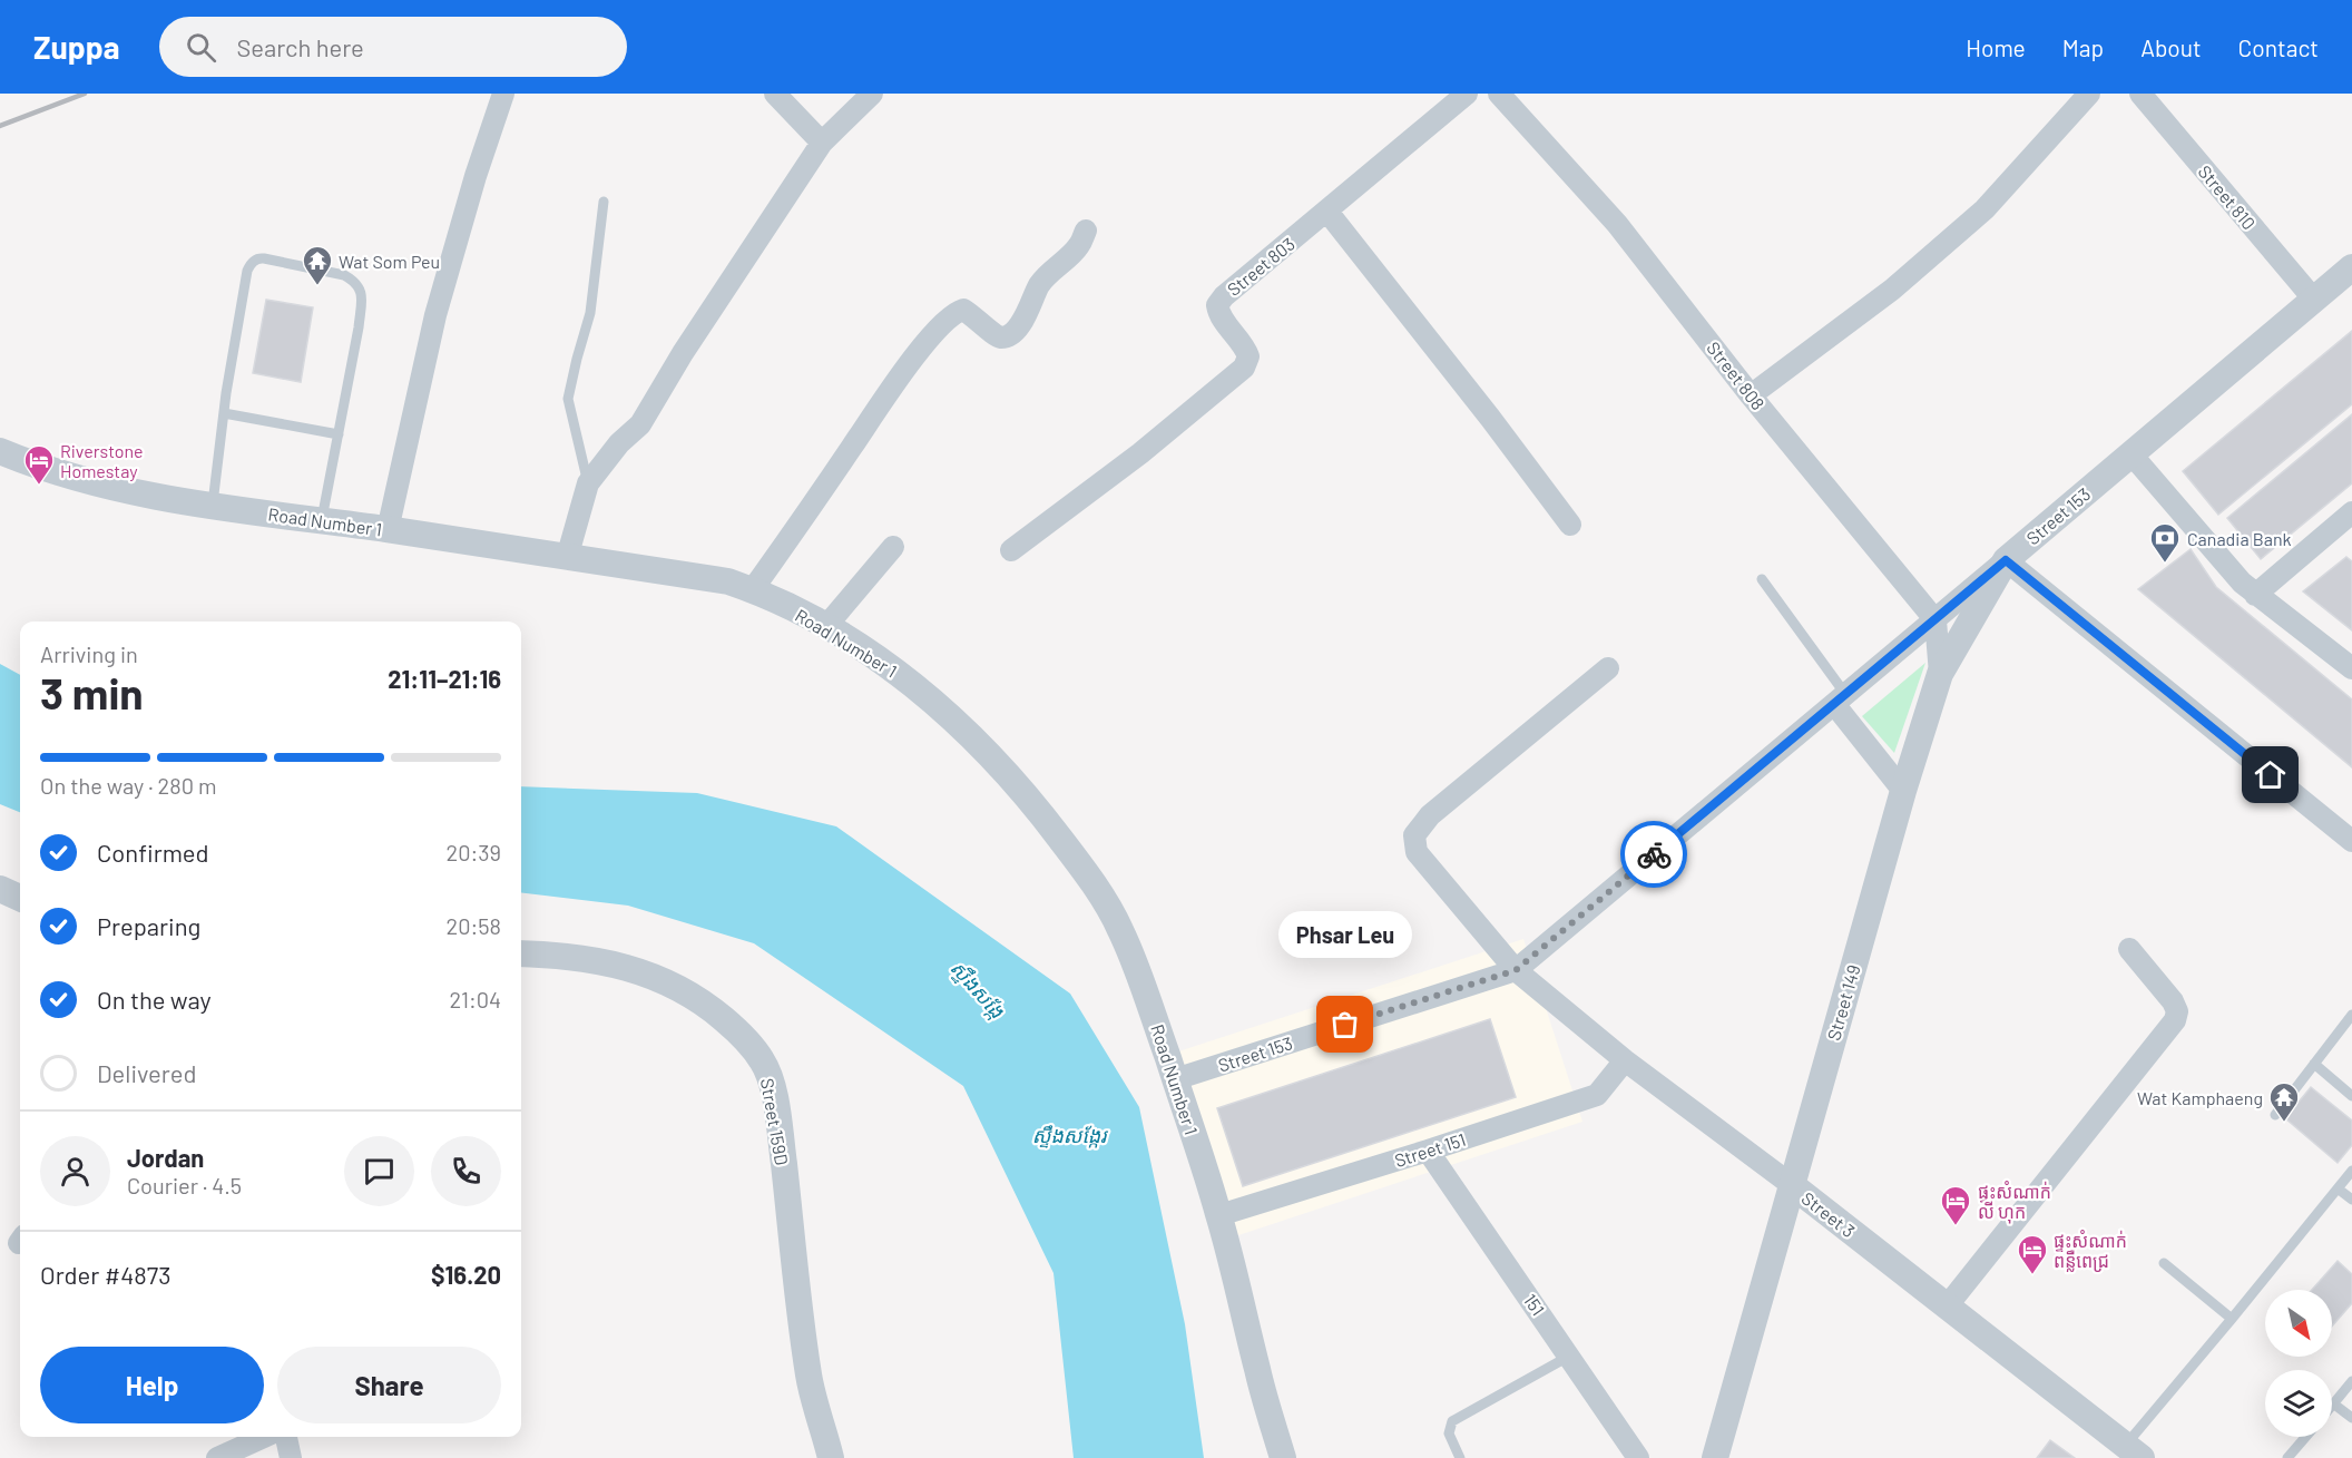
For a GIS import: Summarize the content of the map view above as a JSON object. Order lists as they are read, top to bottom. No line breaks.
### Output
{"streets":{"street":["Street 810","Street 803","Street 808","Street 153","Road Number 1","Street 149","Street 159D","Street 151","Street 3","151"]},"crossings":[["Street 810","Street 153"],["Street 808","Street 153"],["Street 153","Road Number 1"],["Street 153","Street 149"],["Street 153","Street 3"],["Road Number 1","Street 151"],["Street 149","Street 3"],["Street 151","Street 3"],["Street 151","151"]],"water":["ស្ទឹងសង្កែ","ស្ទឹងសង្កែរ"],"places":{"temple":["Wat Som Peu","Wat Kamphaeng"],"hotel":["Riverstone Homestay","ផ្ទះសំណាក់ លី ហុក","ផ្ទះសំណាក់ ពន្លឺពេជ្រ"],"bank":["Canadia Bank"],"other":["Phsar Leu"]},"north":"bottom right","page":{"header":"Zuppa","search":"Search here","nav":["Home","Map","About","Contact"],"heading":["3 min","Arriving in","21:11–21:16"],"panel":["Jordan","Courier · 4.5","Order #4873","$16.20"],"bar":"On the way · 280 m","list":[["Confirmed","20:39"],["Preparing","20:58"],["On the way","21:04"],"Delivered"],"bubble":"Phsar Leu","buttons":["Help","Share"]}}
